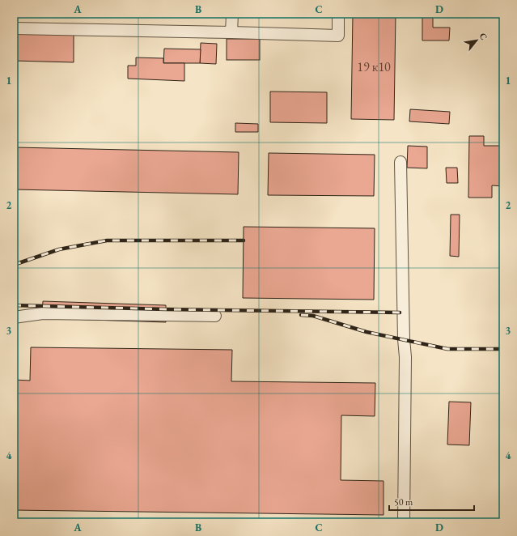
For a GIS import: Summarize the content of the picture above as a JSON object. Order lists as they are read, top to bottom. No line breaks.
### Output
{"house_numbers":["19 к10"],"scale_bar":"50 m","north":"top right","grid":{"columns":["A","B","C","D"],"rows":["1","2","3","4"]}}
